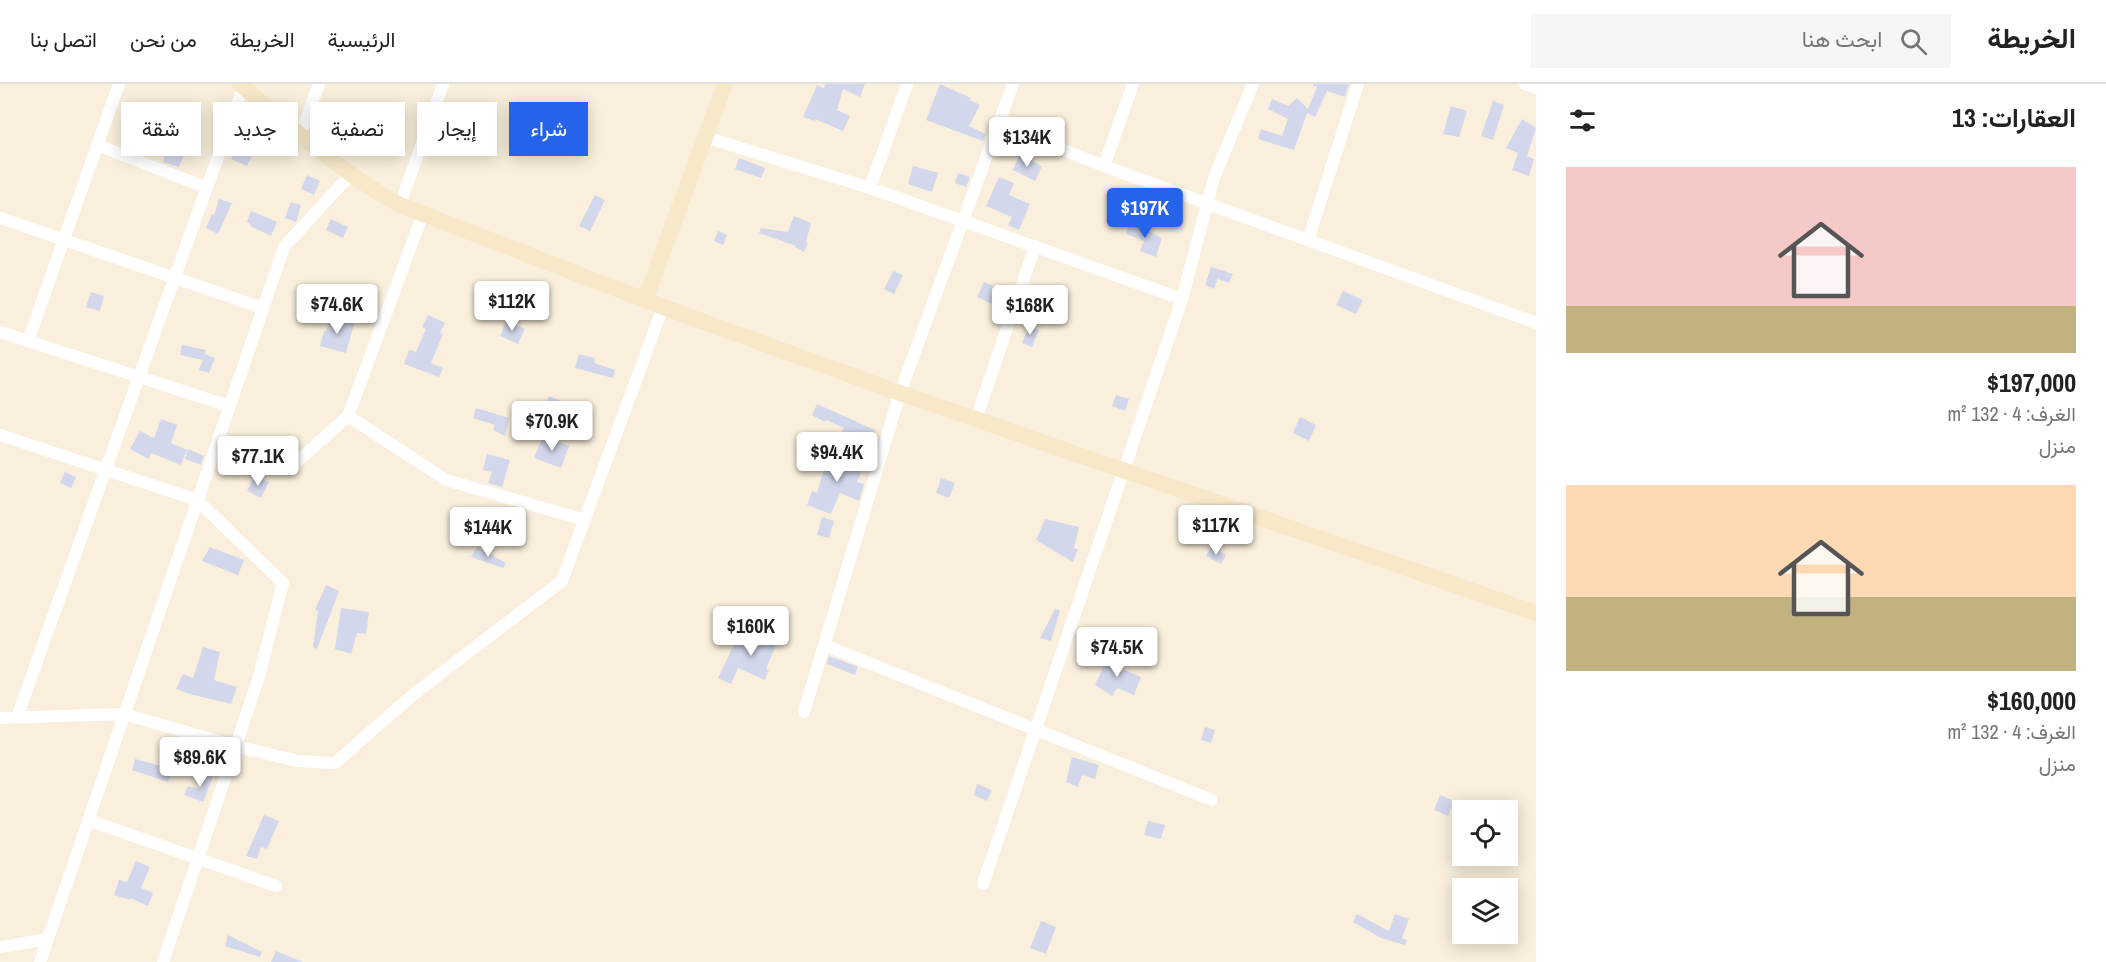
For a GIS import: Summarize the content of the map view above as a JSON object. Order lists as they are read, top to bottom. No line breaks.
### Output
{"page":{"header":"الخريطة","search":"ابحث هنا","nav":["الرئيسية","الخريطة","من نحن","اتصل بنا"],"heading":"العقارات: 13","chip":["شراء","إيجار","تصفية","جديد","شقة"],"price":["$134K","$197K","$112K","$74.6K","$168K","$70.9K","$94.4K","$77.1K","$117K","$144K","$160K","$74.5K","$89.6K"],"list":[{"name":"$197,000","note":"الغرف: 4 · 132 m² · منزل"},{"name":"$160,000","note":"الغرف: 4 · 132 m² · منزل"}]}}
